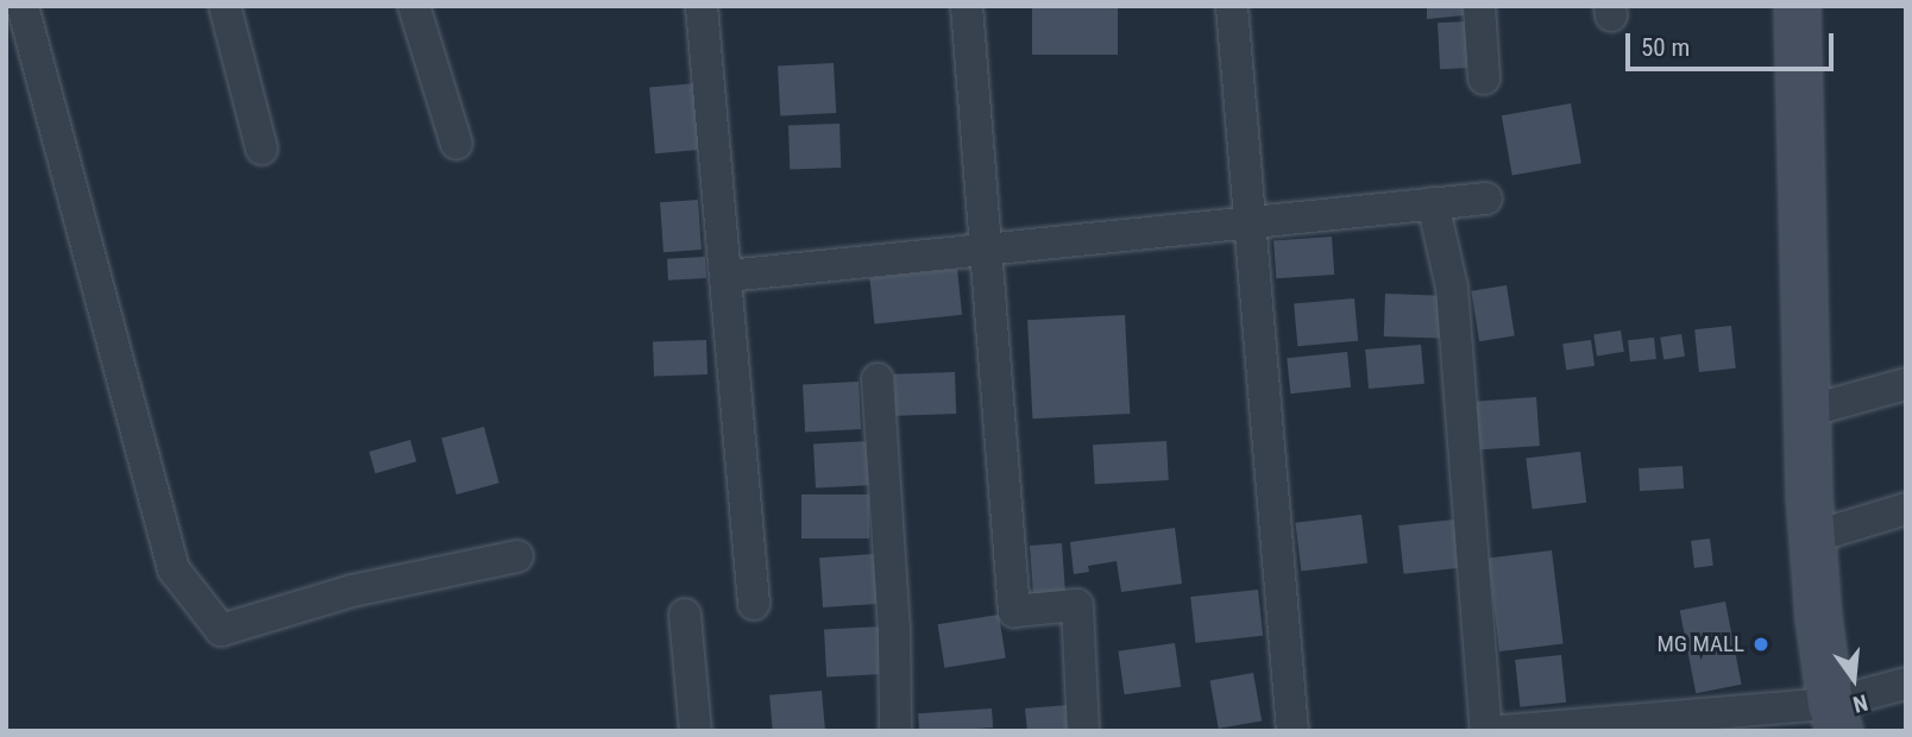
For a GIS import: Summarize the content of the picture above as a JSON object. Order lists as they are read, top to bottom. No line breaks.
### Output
{"places":["MG MALL"],"scale_bar":"50 m","north":"bottom"}
